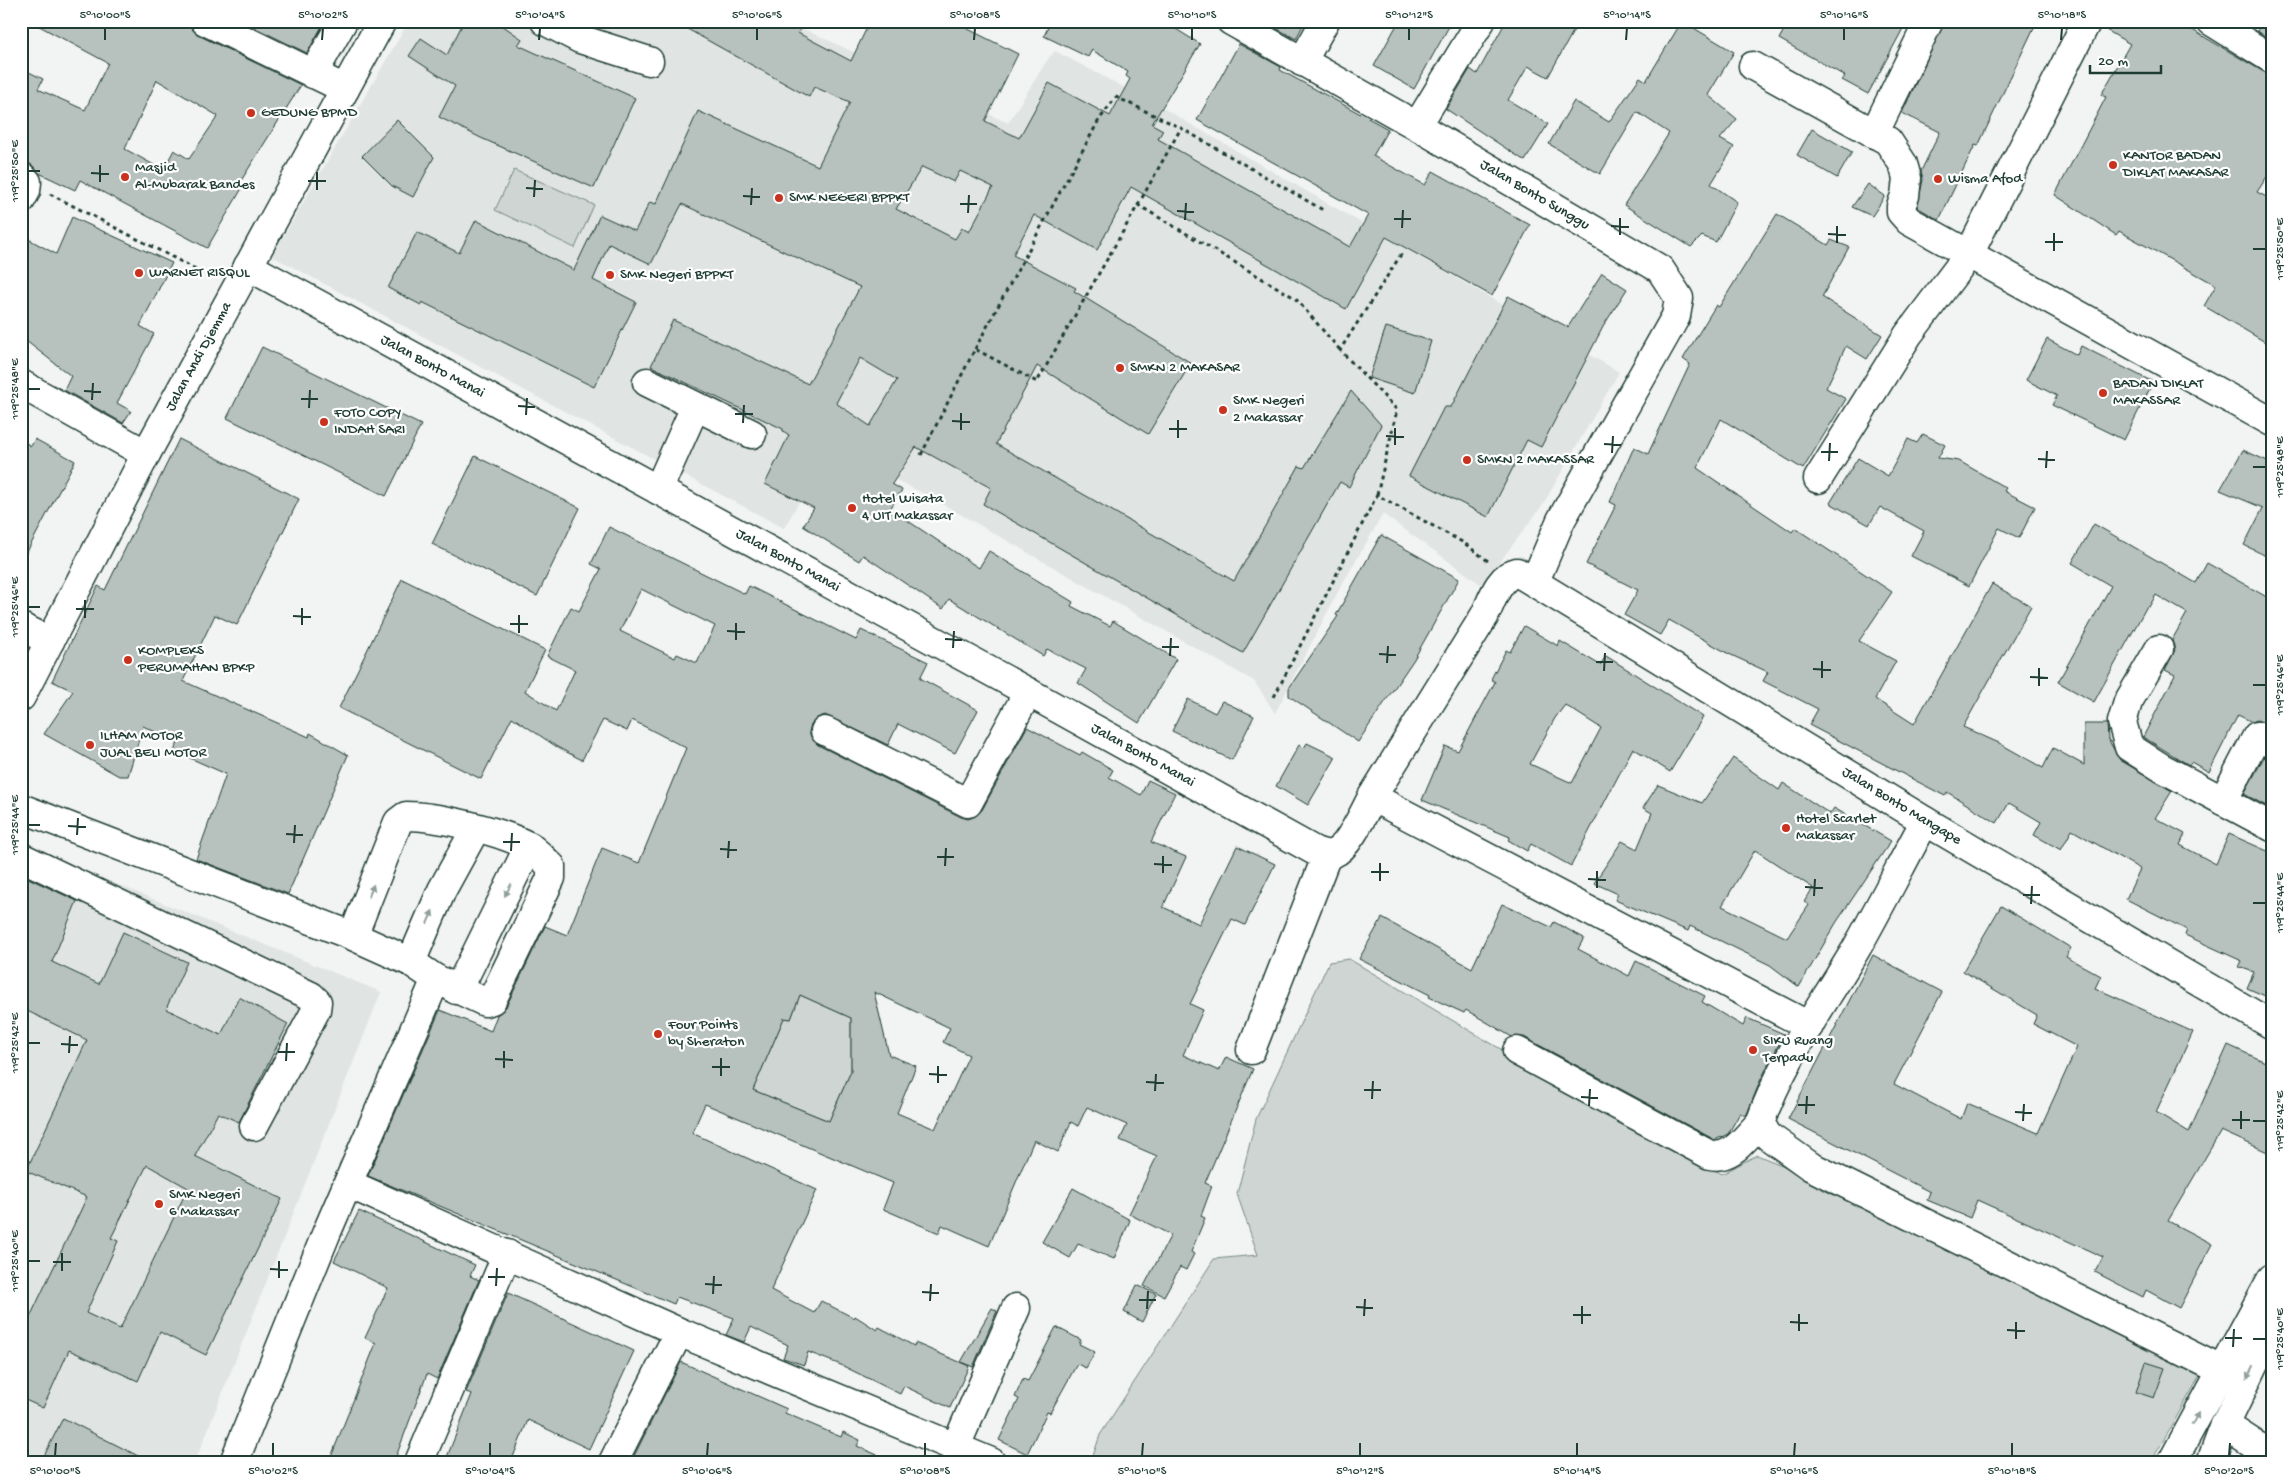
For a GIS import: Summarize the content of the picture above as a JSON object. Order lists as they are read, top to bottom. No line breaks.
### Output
{"streets":{"street":["Jalan Bonto Sunggu","Jalan Andi Djemma","Jalan Bonto Manai","Jalan Bonto Mangape"]},"crossings":[["Jalan Bonto Sunggu","Jalan Bonto Mangape"],["Jalan Andi Djemma","Jalan Bonto Manai"]],"places":["GEDUNG BPMD","KANTOR BADAN DIKLAT MAKASAR","Masjid Al-Mubarak Bandes","Wisma Afod","SMK NEGERI BPPKT","WARNET RISQUL","SMK Negeri BPPKT","SMKN 2 MAKASAR","BADAN DIKLAT MAKASSAR","SMK Negeri 2 Makassar","FOTO COPY INDAH SARI","SMKN 2 MAKASSAR","Hotel Wisata 4 UIT Makassar","KOMPLEKS PERUMAHAN BPKP","ILHAM MOTOR JUAL BELI MOTOR","Hotel Scarlet Makassar","Four Points by Sheraton","SIKU Ruang Terpadu","SMK Negeri 6 Makassar"],"scale_bar":"20 m","coordinates":["5°10'00\"S","5°10'02\"S","5°10'04\"S","5°10'06\"S","5°10'08\"S","5°10'10\"S","5°10'12\"S","5°10'14\"S","5°10'16\"S","5°10'18\"S","119°25'50\"E","119°25'48\"E","119°25'46\"E","119°25'44\"E","119°25'42\"E","119°25'40\"E","5°10'20\"S"]}
